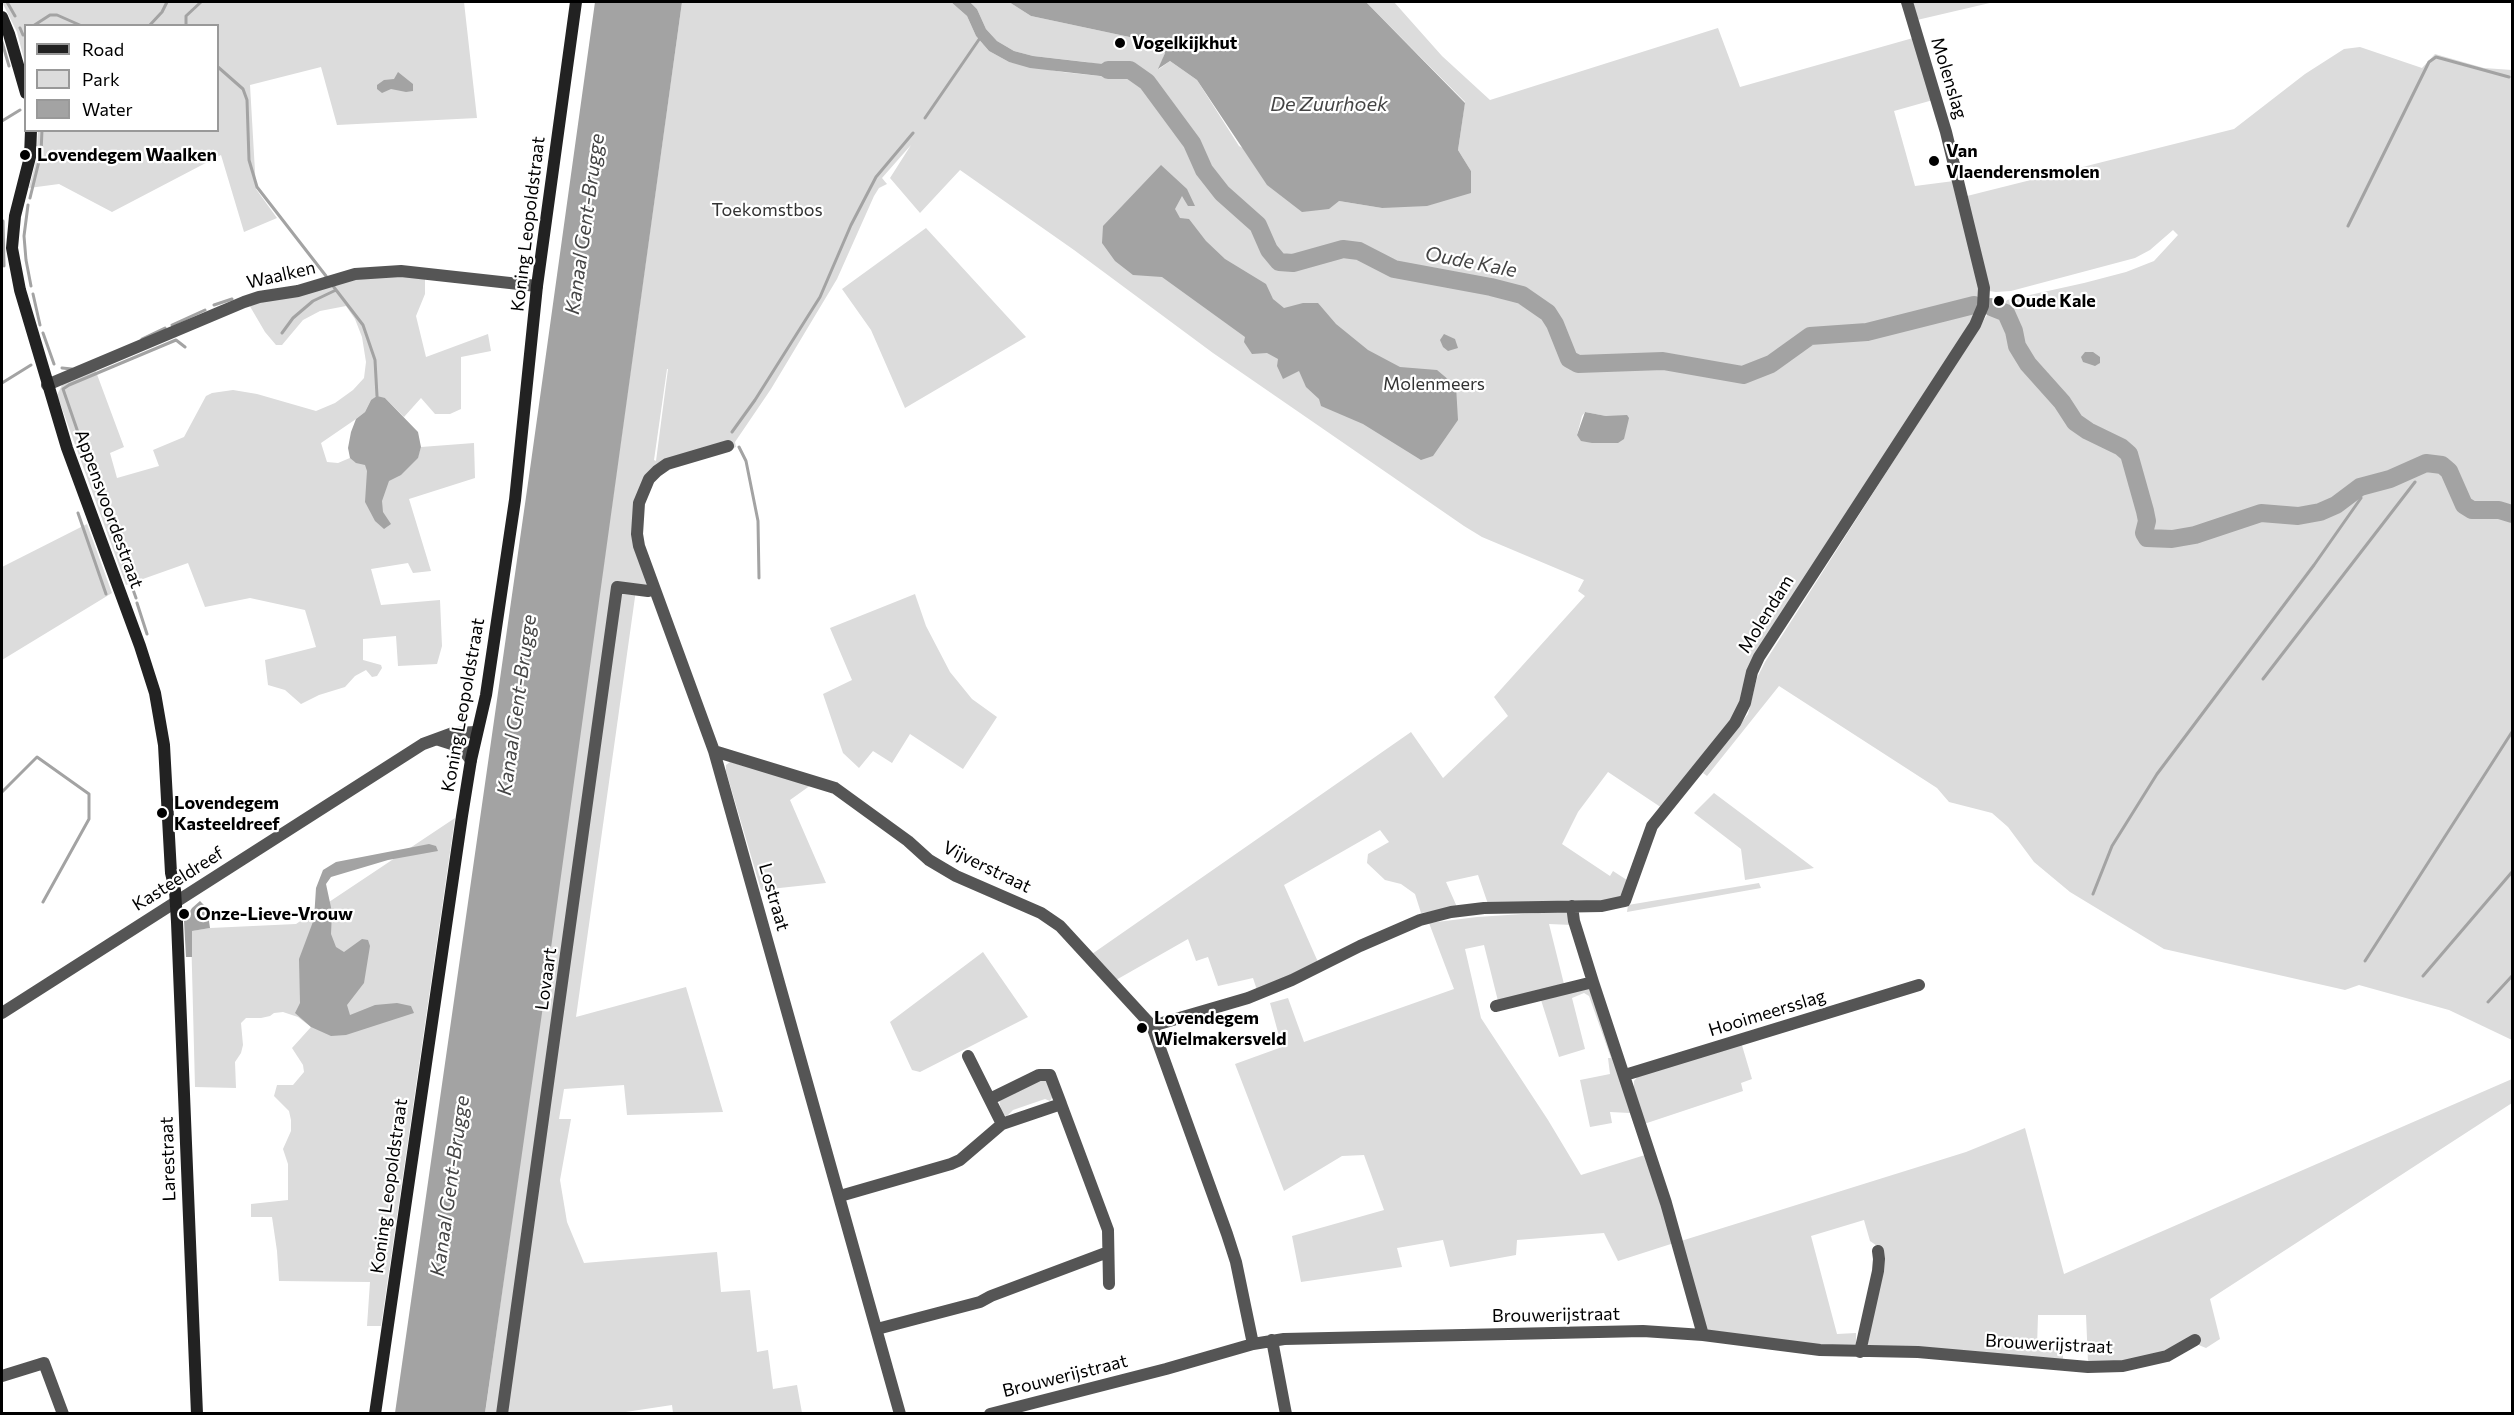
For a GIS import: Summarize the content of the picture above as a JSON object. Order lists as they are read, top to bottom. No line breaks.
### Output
{"streets":{"street":["Molenslag","Koning Leopoldstraat","Waalken","Appensvoordestraat","Molendam","Vijverstraat","Kasteeldreef","Lostraat","Lovaart","Hooimeersslag","Larestraat","Brouwerijstraat"]},"crossings":[["Molenslag","Molendam"],["Koning Leopoldstraat","Waalken"],["Koning Leopoldstraat","Kasteeldreef"],["Waalken","Appensvoordestraat"],["Appensvoordestraat","Kasteeldreef"],["Appensvoordestraat","Larestraat"],["Vijverstraat","Lostraat"],["Kasteeldreef","Larestraat"],["Lostraat","Lovaart"]],"water":["De Zuurhoek","Kanaal Gent-Brugge","Oude Kale"],"parks":["Toekomstbos","Molenmeers"],"places":["Vogelkijkhut","Lovendegem Waalken","Van Vlaenderensmolen","Oude Kale","Lovendegem Kasteeldreef","Onze-Lieve-Vrouw","Lovendegem Wielmakersveld"],"legend":["Road","Park","Water"]}
